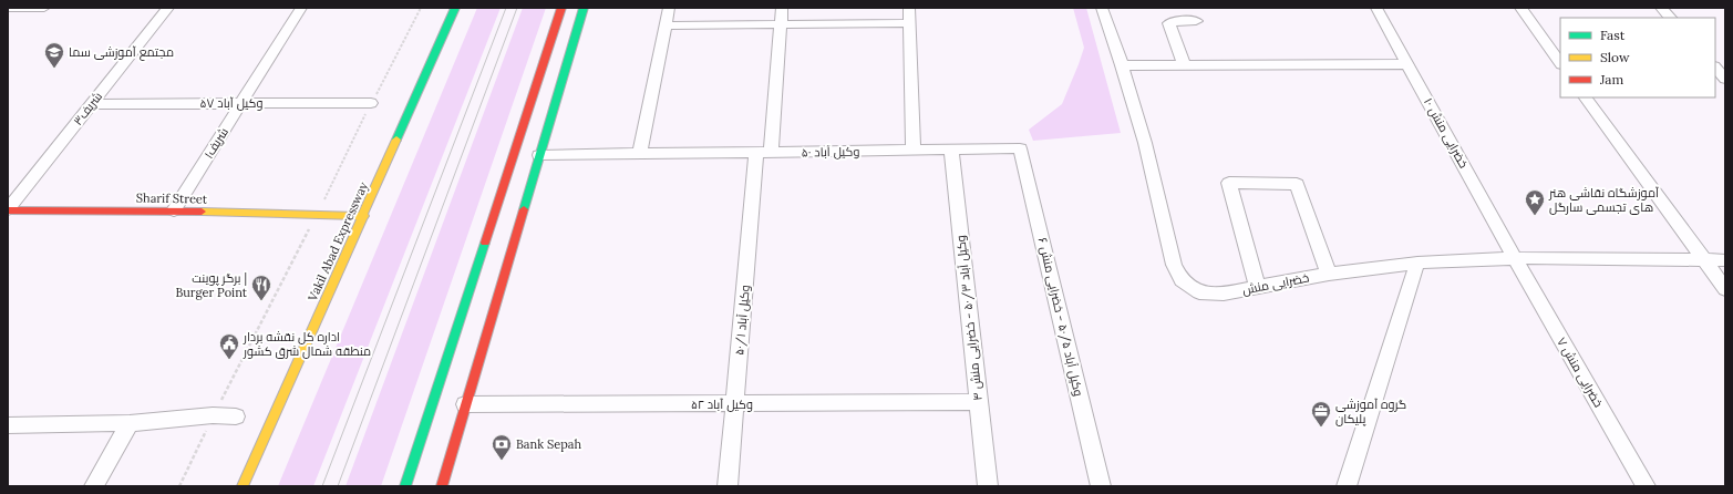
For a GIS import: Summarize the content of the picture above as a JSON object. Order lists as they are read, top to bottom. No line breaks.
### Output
{"streets":{"main road":["Sharif Street","Vakil Abad Expressway"],"street":["۵۷ وکیل آباد","شریف٣","خضرایی منش ۱۰","شریف١","۵۰ وکیل آباد","خضرایی منش","وکیل آباد ۵۰/۵ - خضرایی منش ۶","وکیل آباد ۵۰/۳ - خضرایی منش ۴","وکیل آباد ۵۰/۱","خضرایی منش ۷","۵۲ وکیل آباد"]},"crossings":[["۵۷ وکیل آباد","شریف٣"],["۵۷ وکیل آباد","شریف١"],["شریف٣","Sharif Street"],["خضرایی منش ۱۰","خضرایی منش"],["خضرایی منش ۱۰","خضرایی منش ۷"],["شریف١","Sharif Street"],["۵۰ وکیل آباد","وکیل آباد ۵۰/۵ - خضرایی منش ۶"],["۵۰ وکیل آباد","وکیل آباد ۵۰/۳ - خضرایی منش ۴"],["۵۰ وکیل آباد","وکیل آباد ۵۰/۱"],["Sharif Street","Vakil Abad Expressway"],["خضرایی منش","خضرایی منش ۷"],["وکیل آباد ۵۰/۳ - خضرایی منش ۴","۵۲ وکیل آباد"],["وکیل آباد ۵۰/۱","۵۲ وکیل آباد"]],"places":{"school or university":["مجتمع آموزشی سما"],"place":["آموزشگاه نقاشی هنر های تجسمی سارگل"],"restaurant":["برگر پوینت | Burger Point"],"public building":["اداره کل نقشه بردار منطقه شمال شرق کشور"],"office":["گروه آموزشی پلیکان"],"bank":["Bank Sepah"]},"legend":["Fast","Slow","Jam"]}
